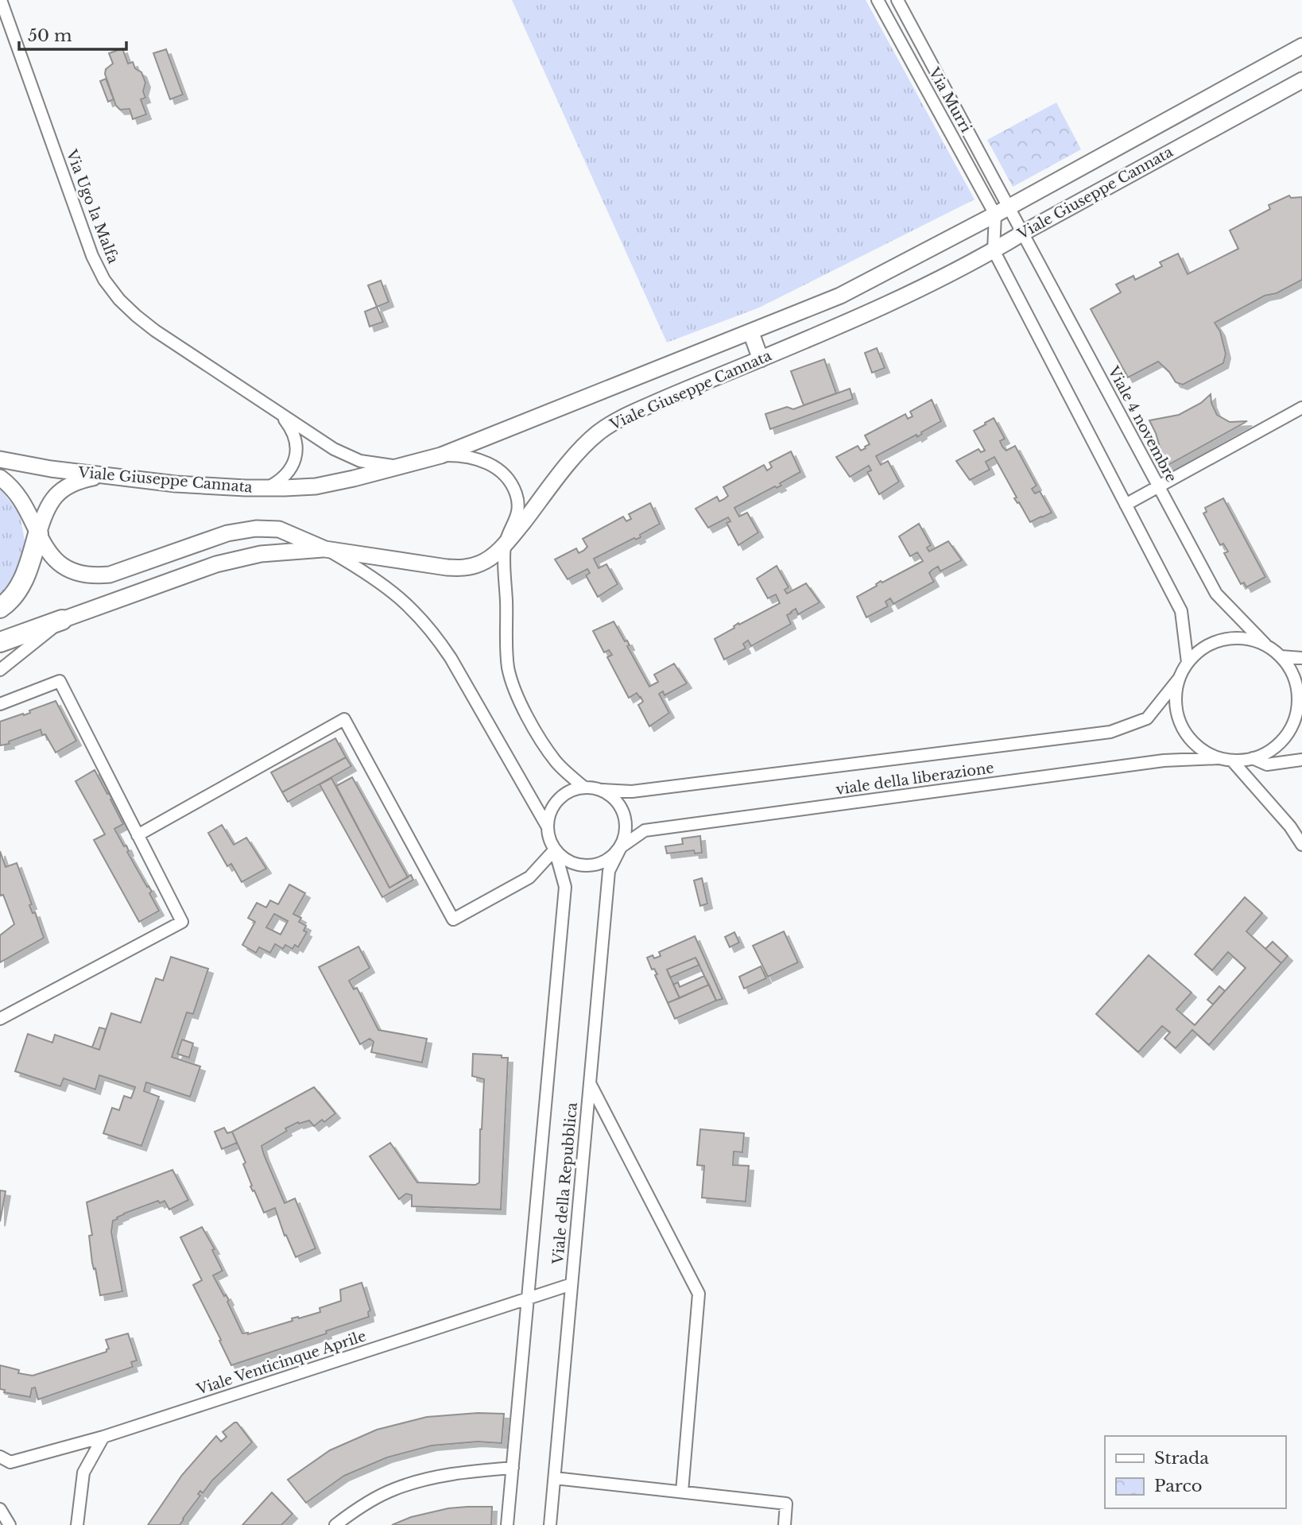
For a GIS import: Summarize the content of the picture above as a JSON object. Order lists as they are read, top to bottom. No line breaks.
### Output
{"streets":{"street":["Via Murri","Viale Giuseppe Cannata","Via Ugo la Malfa","Viale 4 novembre","viale della liberazione","Viale della Repubblica","Viale Venticinque Aprile"]},"crossings":[["Via Murri","Viale Giuseppe Cannata"],["Via Murri","Viale 4 novembre"],["Viale Giuseppe Cannata","Via Ugo la Malfa"],["Viale Giuseppe Cannata","Viale 4 novembre"],["Viale 4 novembre","viale della liberazione"],["viale della liberazione","Viale della Repubblica"],["Viale della Repubblica","Viale Venticinque Aprile"]],"legend":["Strada","Parco"],"scale_bar":"50 m"}
